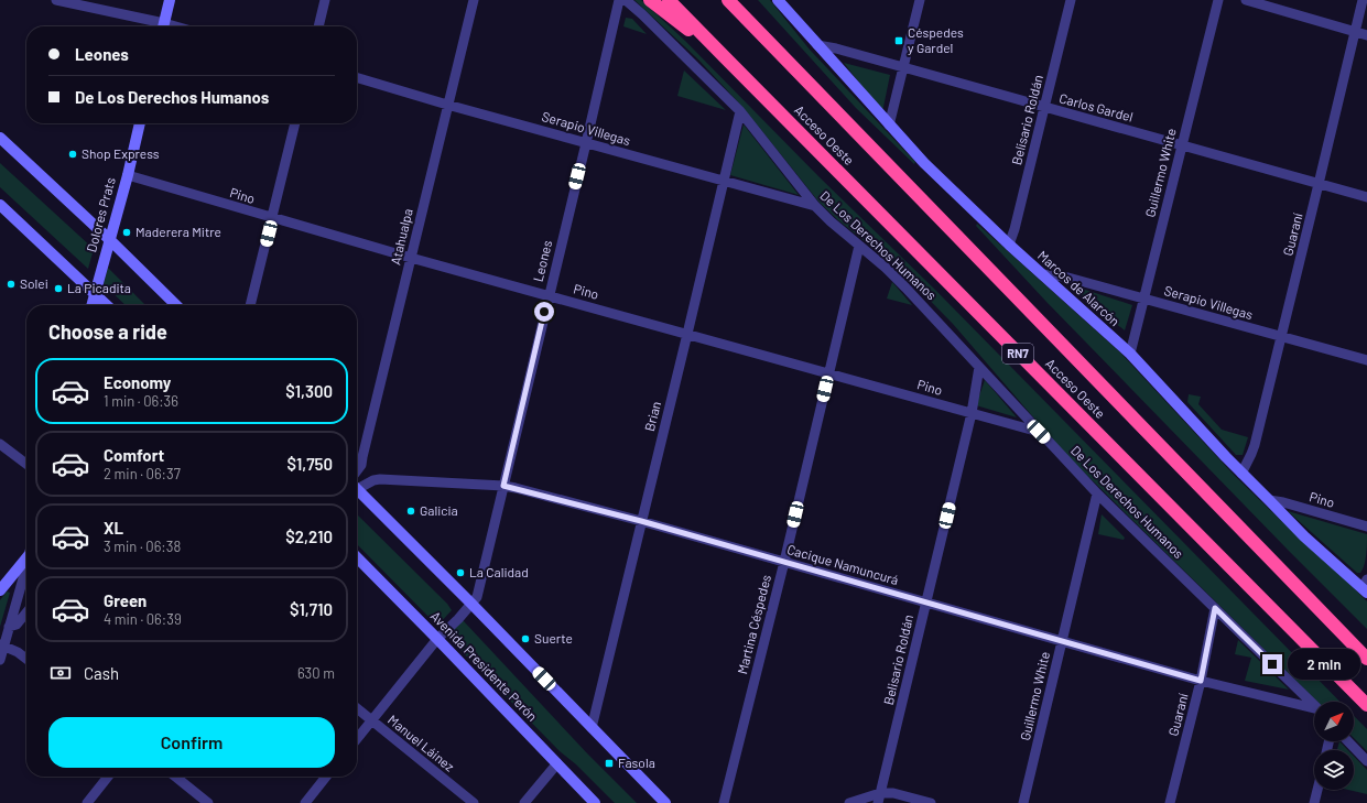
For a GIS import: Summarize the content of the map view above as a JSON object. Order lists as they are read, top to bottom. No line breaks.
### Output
{"streets":{"highway":["Acceso Oeste","RN7"],"main road":["Dolores Prats","Marcos de Alarcón","Avenida Presidente Perón"],"street":["Carlos Gardel","Belisario Roldán","Serapio Villegas","Guillermo White","Pino","Guaraní","Atahualpa","De Los Derechos Humanos","Leones","Brian","Cacique Namuncurá","Martina Céspedes","Manuel Láinez"]},"crossings":[["Carlos Gardel","Belisario Roldán"],["Carlos Gardel","Guillermo White"],["Carlos Gardel","Guaraní"],["Carlos Gardel","Marcos de Alarcón"],["Belisario Roldán","Pino"],["Belisario Roldán","De Los Derechos Humanos"],["Belisario Roldán","Marcos de Alarcón"],["Belisario Roldán","Cacique Namuncurá"],["Serapio Villegas","Guillermo White"],["Serapio Villegas","Guaraní"],["Serapio Villegas","Atahualpa"],["Serapio Villegas","De Los Derechos Humanos"],["Serapio Villegas","Leones"],["Serapio Villegas","Marcos de Alarcón"],["Serapio Villegas","Brian"],["Guillermo White","De Los Derechos Humanos"],["Guillermo White","Marcos de Alarcón"],["Guillermo White","Cacique Namuncurá"],["Pino","Dolores Prats"],["Pino","Atahualpa"],["Pino","De Los Derechos Humanos"],["Pino","Leones"],["Pino","Marcos de Alarcón"],["Pino","Brian"],["Pino","Martina Céspedes"],["Guaraní","De Los Derechos Humanos"],["Guaraní","Marcos de Alarcón"],["Guaraní","Cacique Namuncurá"],["De Los Derechos Humanos","Brian"],["De Los Derechos Humanos","Martina Céspedes"],["Leones","Cacique Namuncurá"],["Leones","Avenida Presidente Perón"],["Leones","Manuel Láinez"],["Brian","Cacique Namuncurá"],["Cacique Namuncurá","Martina Céspedes"]],"places":{"transit":["Céspedes y Gardel","Fasola"],"other":["Shop Express","Maderera Mitre","Solei","La Picadita","Galicia","La Calidad","Suerte"]},"north":"top right","page":{"banner":["Leones","De Los Derechos Humanos"],"heading":"Choose a ride","list":[{"name":"Economy","note":"1 min · 06:36","value":"$1,300"},{"name":"Comfort","note":"2 min · 06:37","value":"$1,750"},{"name":"XL","note":"3 min · 06:38","value":"$2,210"},{"name":"Green","note":"4 min · 06:39","value":"$1,710"}],"bubble":"2 min","pay":["Cash","630 m"],"buttons":"Confirm"}}
